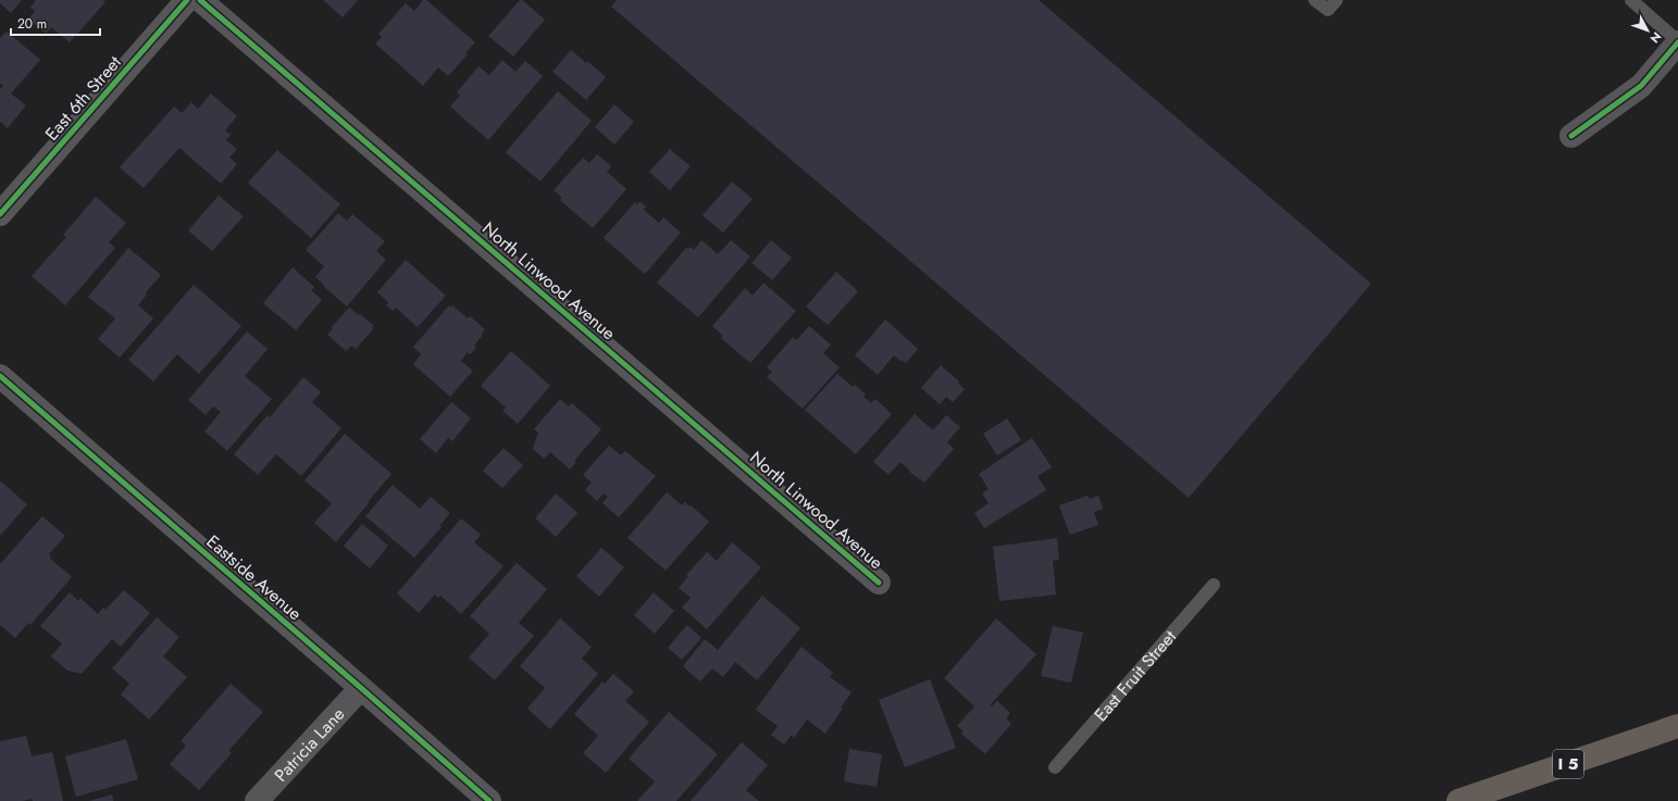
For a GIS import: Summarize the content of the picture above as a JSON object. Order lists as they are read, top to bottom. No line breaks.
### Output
{"streets":{"highway":["I 5"],"street":["East 6th Street","North Linwood Avenue","Eastside Avenue","Patricia Lane"],"lane":["East Fruit Street"]},"crossings":[["Eastside Avenue","Patricia Lane"]],"scale_bar":"20 m","north":"bottom right"}
